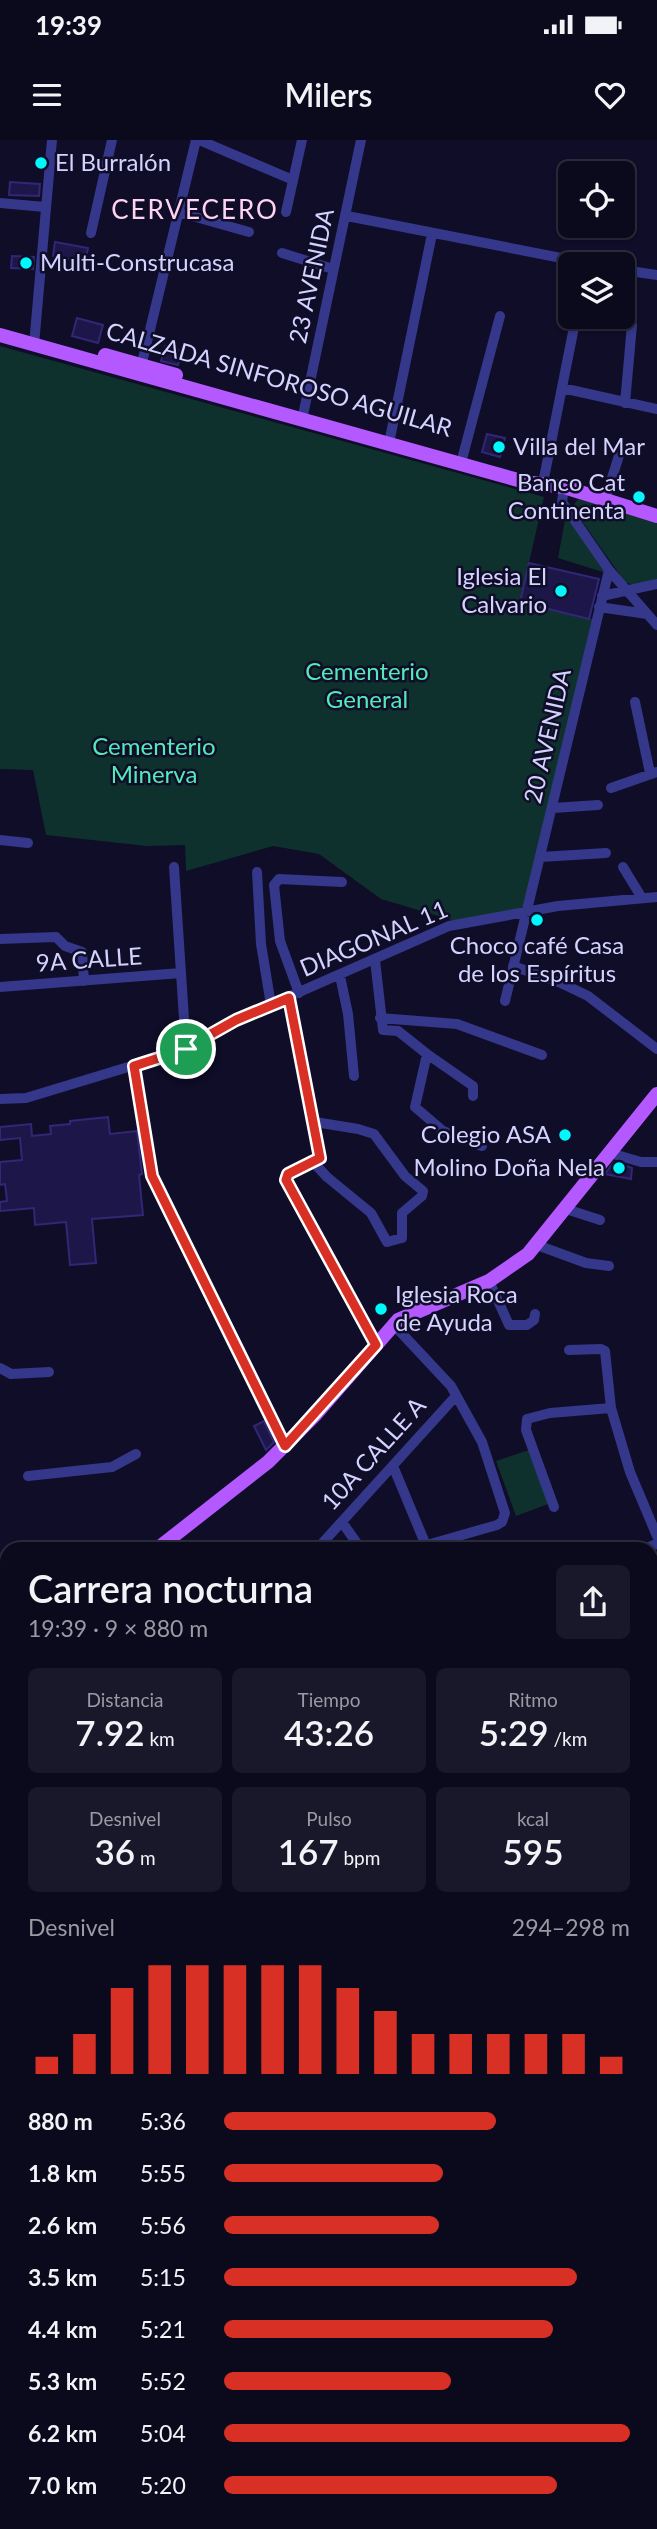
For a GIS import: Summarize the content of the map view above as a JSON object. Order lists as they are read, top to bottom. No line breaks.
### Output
{"streets":{"main road":["CALZADA SINFOROSO AGUILAR"],"street":["23 AVENIDA","20 AVENIDA","DIAGONAL 11","9A CALLE","10A CALLE A"]},"crossings":[["23 AVENIDA","CALZADA SINFOROSO AGUILAR"],["20 AVENIDA","DIAGONAL 11"]],"districts":["CERVECERO"],"parks":["Cementerio General","Cementerio Minerva"],"places":["El Burralón","Multi-Construcasa","Villa del Mar","Banco Cat Continenta","Iglesia El Calvario","Choco café Casa de los Espíritus","Colegio ASA","Molino Doña Nela","Iglesia Roca de Ayuda"],"page":{"status":"19:39","header":"Milers","heading":["Carrera nocturna","19:39 · 9 × 880 m"],"stats":[["Distancia","7.92 km"],["Tiempo","43:26"],["Ritmo","5:29 /km"],["Desnivel","36 m"],["Pulso","167 bpm"],["kcal","595"]],"chart":["Desnivel","294–298 m"],"list":[{"name":"880 m","note":"5:36"},{"name":"1.8 km","note":"5:55"},{"name":"2.6 km","note":"5:56"},{"name":"3.5 km","note":"5:15"},{"name":"4.4 km","note":"5:21"},{"name":"5.3 km","note":"5:52"},{"name":"6.2 km","note":"5:04"},{"name":"7.0 km","note":"5:20"}]}}
